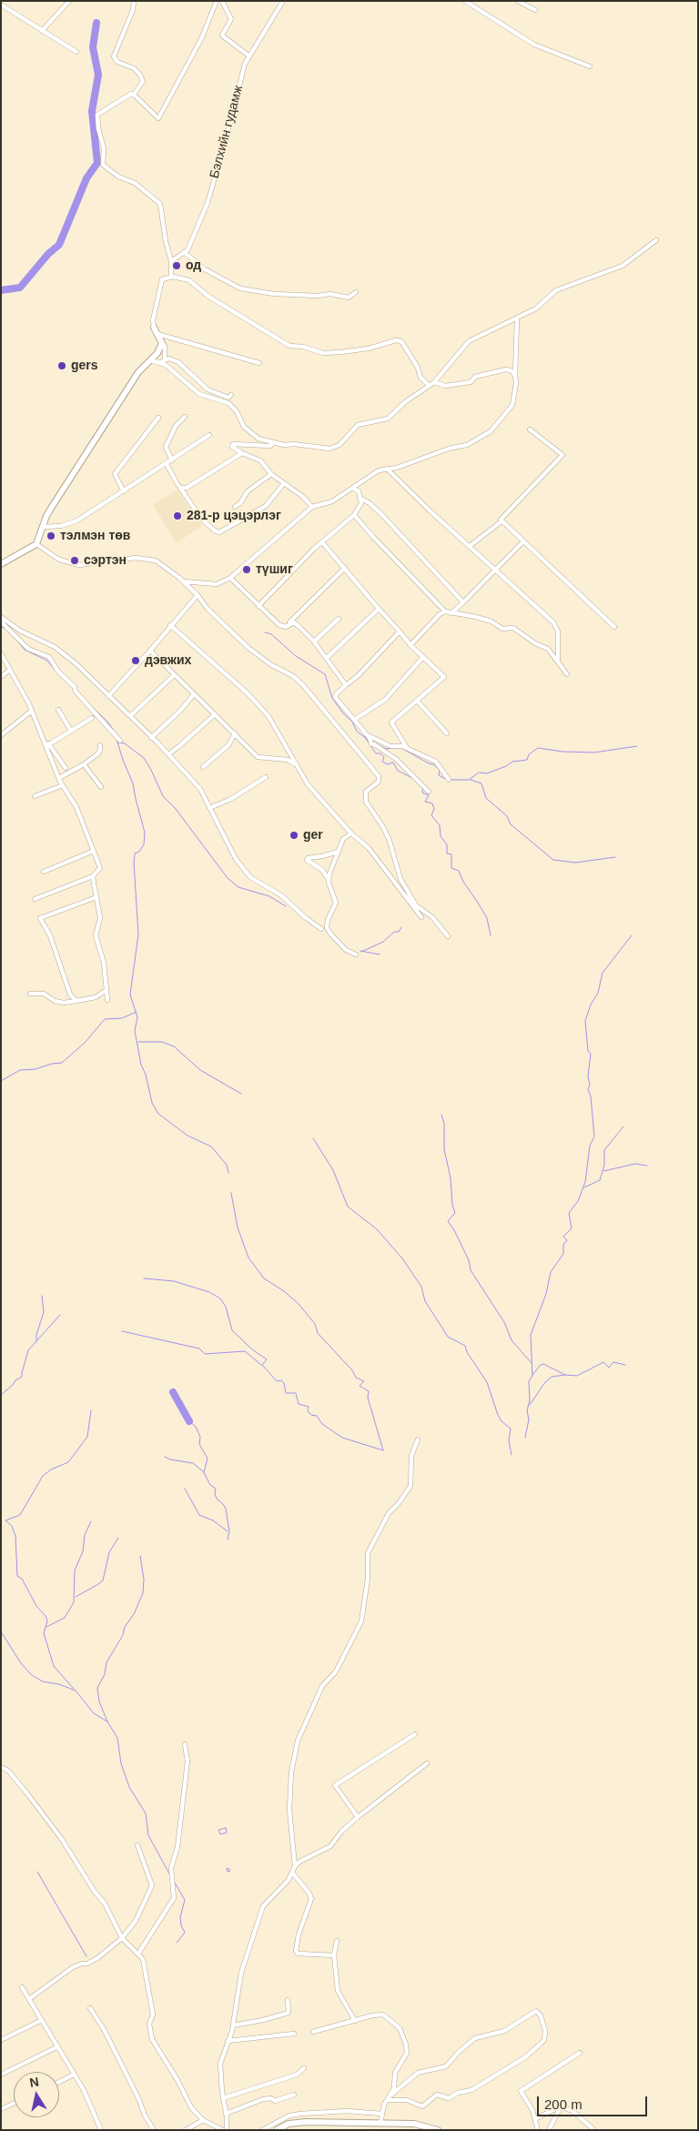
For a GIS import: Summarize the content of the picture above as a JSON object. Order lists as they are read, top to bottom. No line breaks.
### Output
{"streets":{"street":["Бэлхийн гудамж"]},"places":["од","gers","281-р цэцэрлэг","тэлмэн төв","сэртэн","түшиг","дэвжих","ger"],"scale_bar":"200 m","north":"top"}
